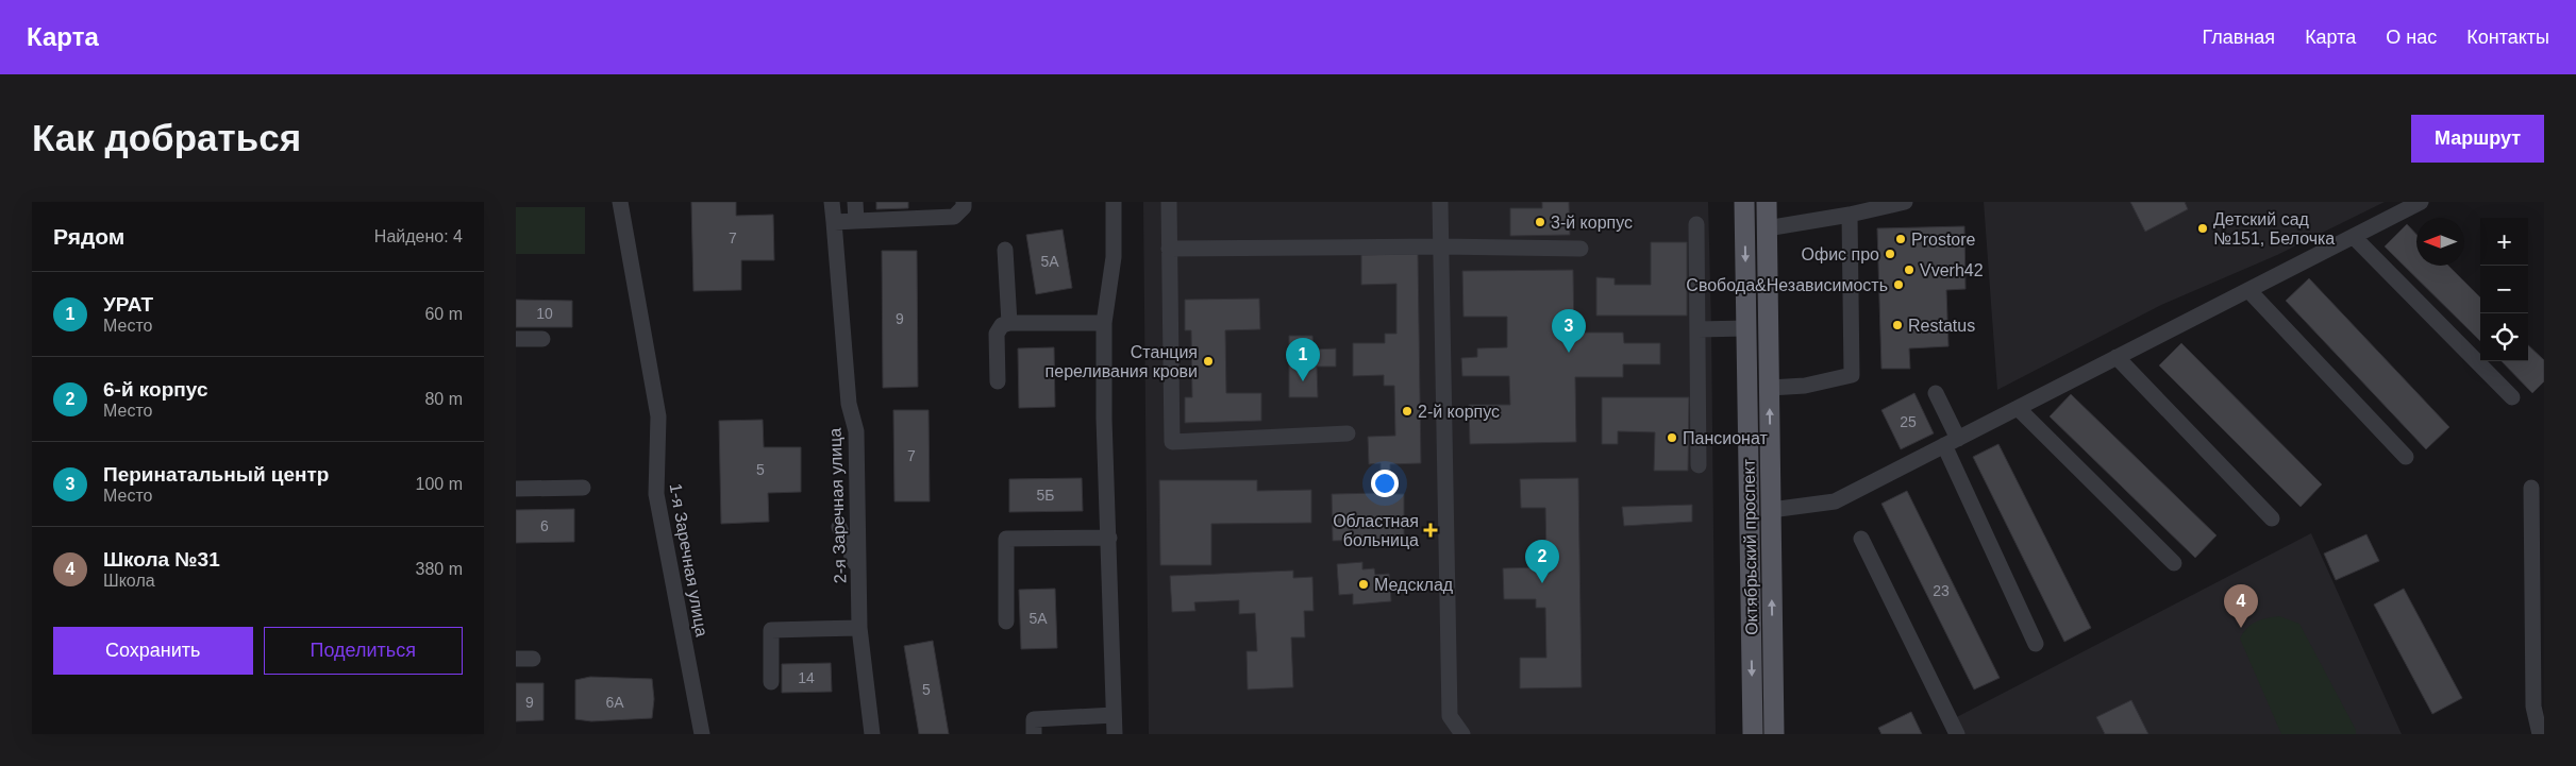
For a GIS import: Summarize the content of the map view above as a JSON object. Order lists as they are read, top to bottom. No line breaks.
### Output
{"streets":{"main road":["Октябрьский проспект"],"street":["2-я Заречная улица","1-я Заречная улица"]},"places":{"other":["3-й корпус","Детский сад №151, Белочка","Prostore","Офис про","Vverh42","Свобода&Независимость","Restatus","Станция переливания крови","2-й корпус","Пансионат","Медсклад"],"health":["Областная больница"]},"house_numbers":["7","5А","10","9","25","7","5","5Б","6","23","5А","14","5","9","6А"],"north":"left","page":{"header":"Карта","nav":["Главная","Карта","О нас","Контакты"],"buttons":["Маршрут",["Сохранить","Поделиться"]],"title":"Как добраться","heading":["Рядом","Найдено: 4"],"map_buttons":["+","−"],"list":[{"mark":"1","name":"УРАТ","note":"Место","value":"60 m"},{"mark":"2","name":"6-й корпус","note":"Место","value":"80 m"},{"mark":"3","name":"Перинатальный центр","note":"Место","value":"100 m"},{"mark":"4","name":"Школа №31","note":"Школа","value":"380 m"}],"pins":["3","1","2","4"]}}
